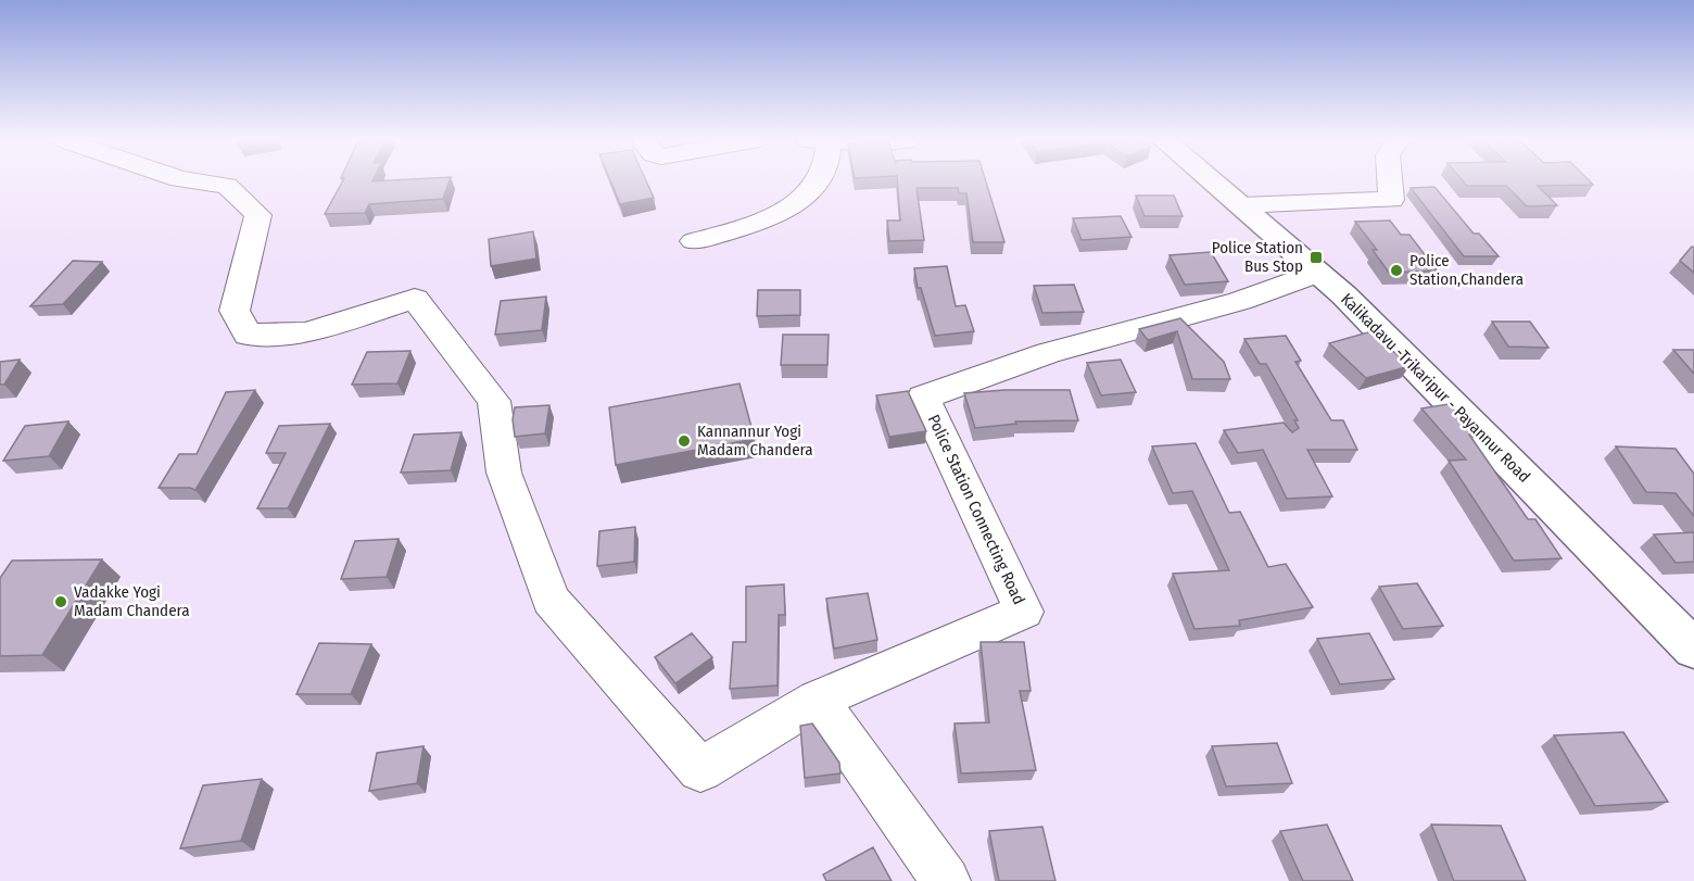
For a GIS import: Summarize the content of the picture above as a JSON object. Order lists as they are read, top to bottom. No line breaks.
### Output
{"streets":{"main road":["Kalikadavu -Trikaripur - Payannur Road"],"street":["Police Station Connecting Road"]},"crossings":[["Kalikadavu -Trikaripur - Payannur Road","Police Station Connecting Road"]],"places":{"transit":["Police Station Bus Stop"],"other":["Police Station,Chandera","Kannannur Yogi Madam Chandera","Vadakke Yogi Madam Chandera"]}}
